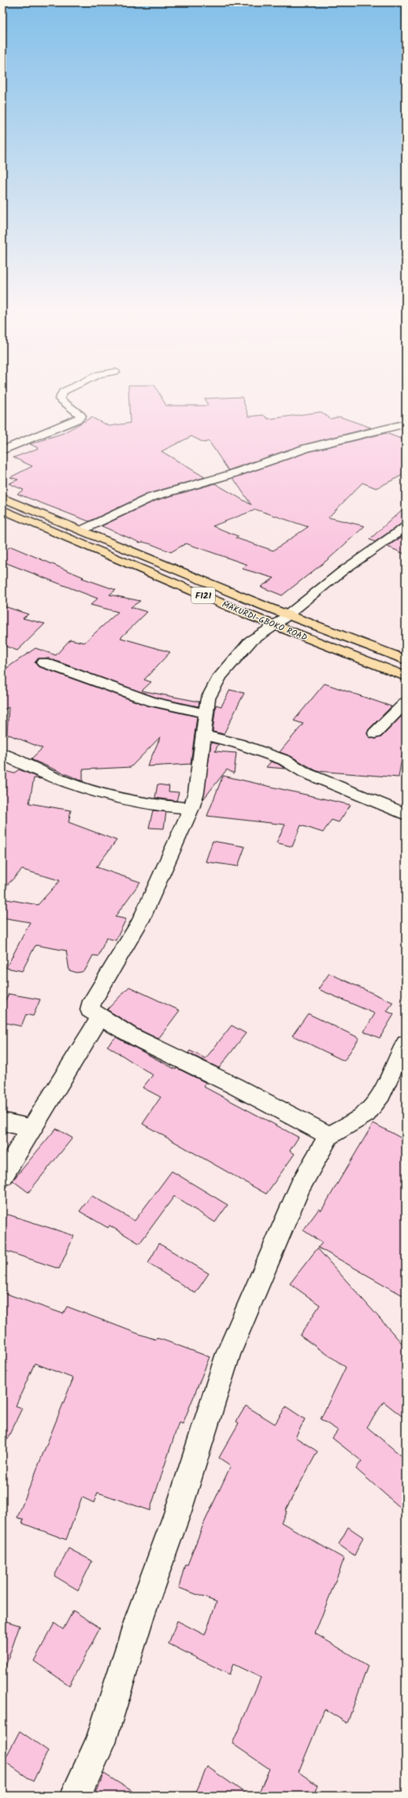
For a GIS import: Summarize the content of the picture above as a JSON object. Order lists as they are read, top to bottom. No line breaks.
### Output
{"streets":{"main road":["F121","MAKURDI-GBOKO ROAD"]}}
